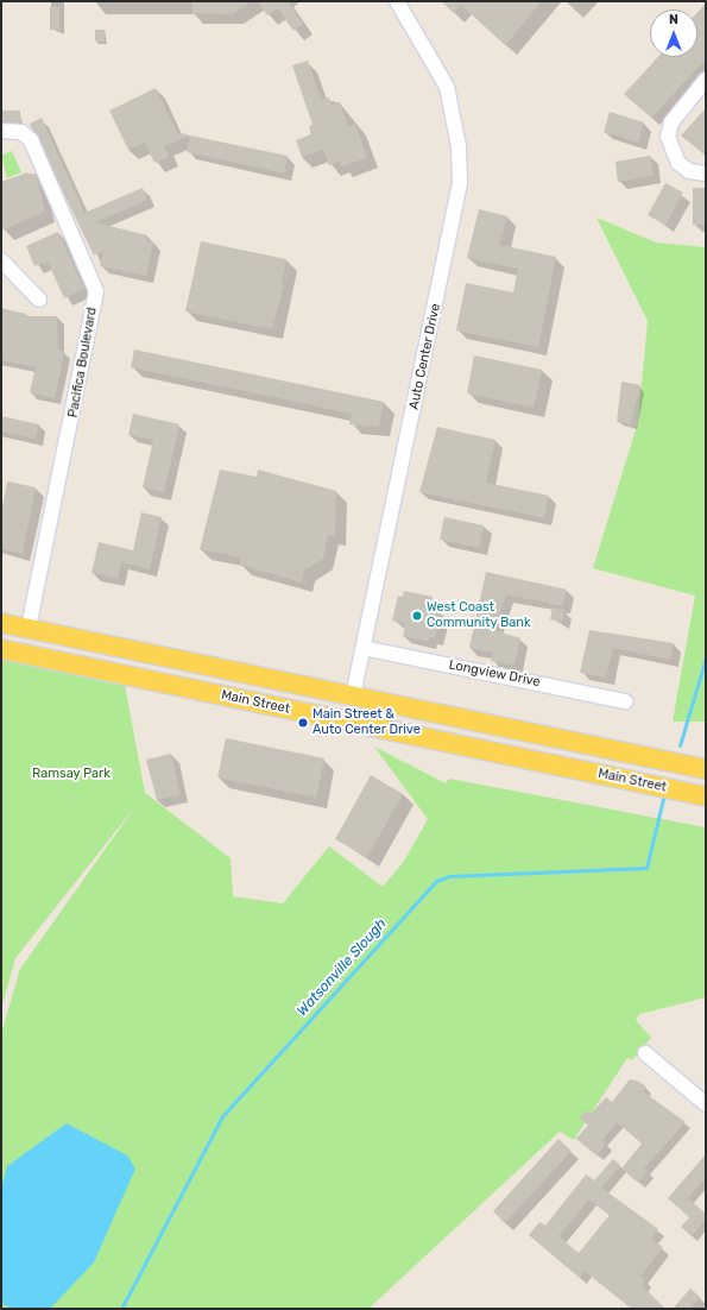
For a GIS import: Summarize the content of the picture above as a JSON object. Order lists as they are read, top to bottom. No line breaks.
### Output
{"streets":{"main road":["Auto Center Drive","Main Street"],"street":["Pacifica Boulevard","Longview Drive"]},"crossings":[["Auto Center Drive","Longview Drive"],["Auto Center Drive","Main Street"],["Pacifica Boulevard","Main Street"]],"water":["Watsonville Slough"],"parks":["Ramsay Park"],"places":["West Coast Community Bank","Main Street & Auto Center Drive"],"north":"top"}
